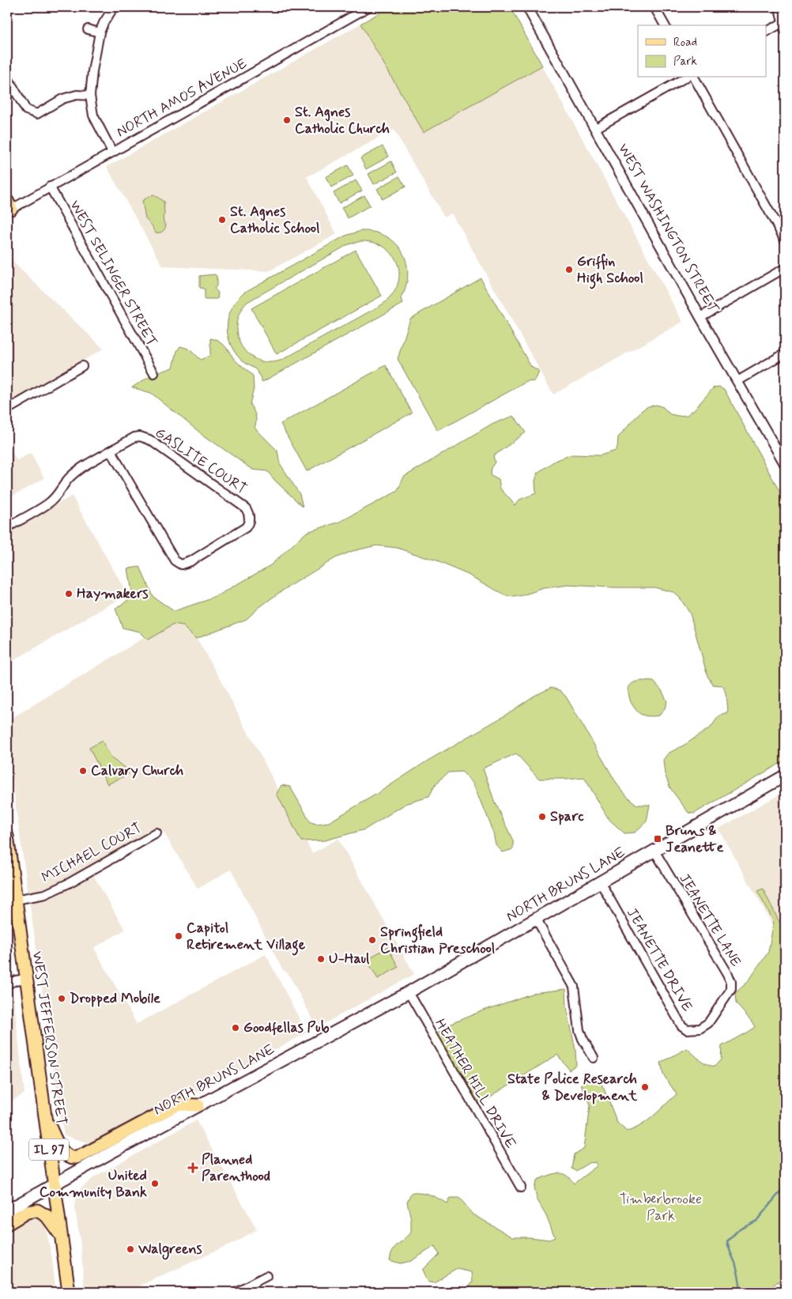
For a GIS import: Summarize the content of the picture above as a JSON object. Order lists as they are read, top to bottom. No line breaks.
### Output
{"streets":{"main road":["NORTH BRUNS LANE","WEST JEFFERSON STREET","IL 97"],"street":["NORTH AMOS AVENUE","WEST WASHINGTON STREET","WEST SELINGER STREET","GASLITE COURT","MICHAEL COURT","JEANETTE LANE","JEANETTE DRIVE","HEATHER HILL DRIVE"]},"crossings":[["NORTH AMOS AVENUE","WEST SELINGER STREET"],["MICHAEL COURT","WEST JEFFERSON STREET"],["NORTH BRUNS LANE","JEANETTE LANE"],["NORTH BRUNS LANE","JEANETTE DRIVE"],["NORTH BRUNS LANE","WEST JEFFERSON STREET"],["NORTH BRUNS LANE","HEATHER HILL DRIVE"],["JEANETTE LANE","JEANETTE DRIVE"]],"parks":["Timberbrooke Park"],"places":{"other":["St. Agnes Catholic Church","St. Agnes Catholic School","Griffin High School","Haymakers","Calvary Church","Sparc","Capitol Retirement Village","Springfield Christian Preschool","U-Haul","Dropped Mobile","Goodfellas Pub","State Police Research & Development","United Community Bank","Walgreens"],"transit":["Bruns & Jeanette"],"health":["Planned Parenthood"]},"legend":["Road","Park"]}
